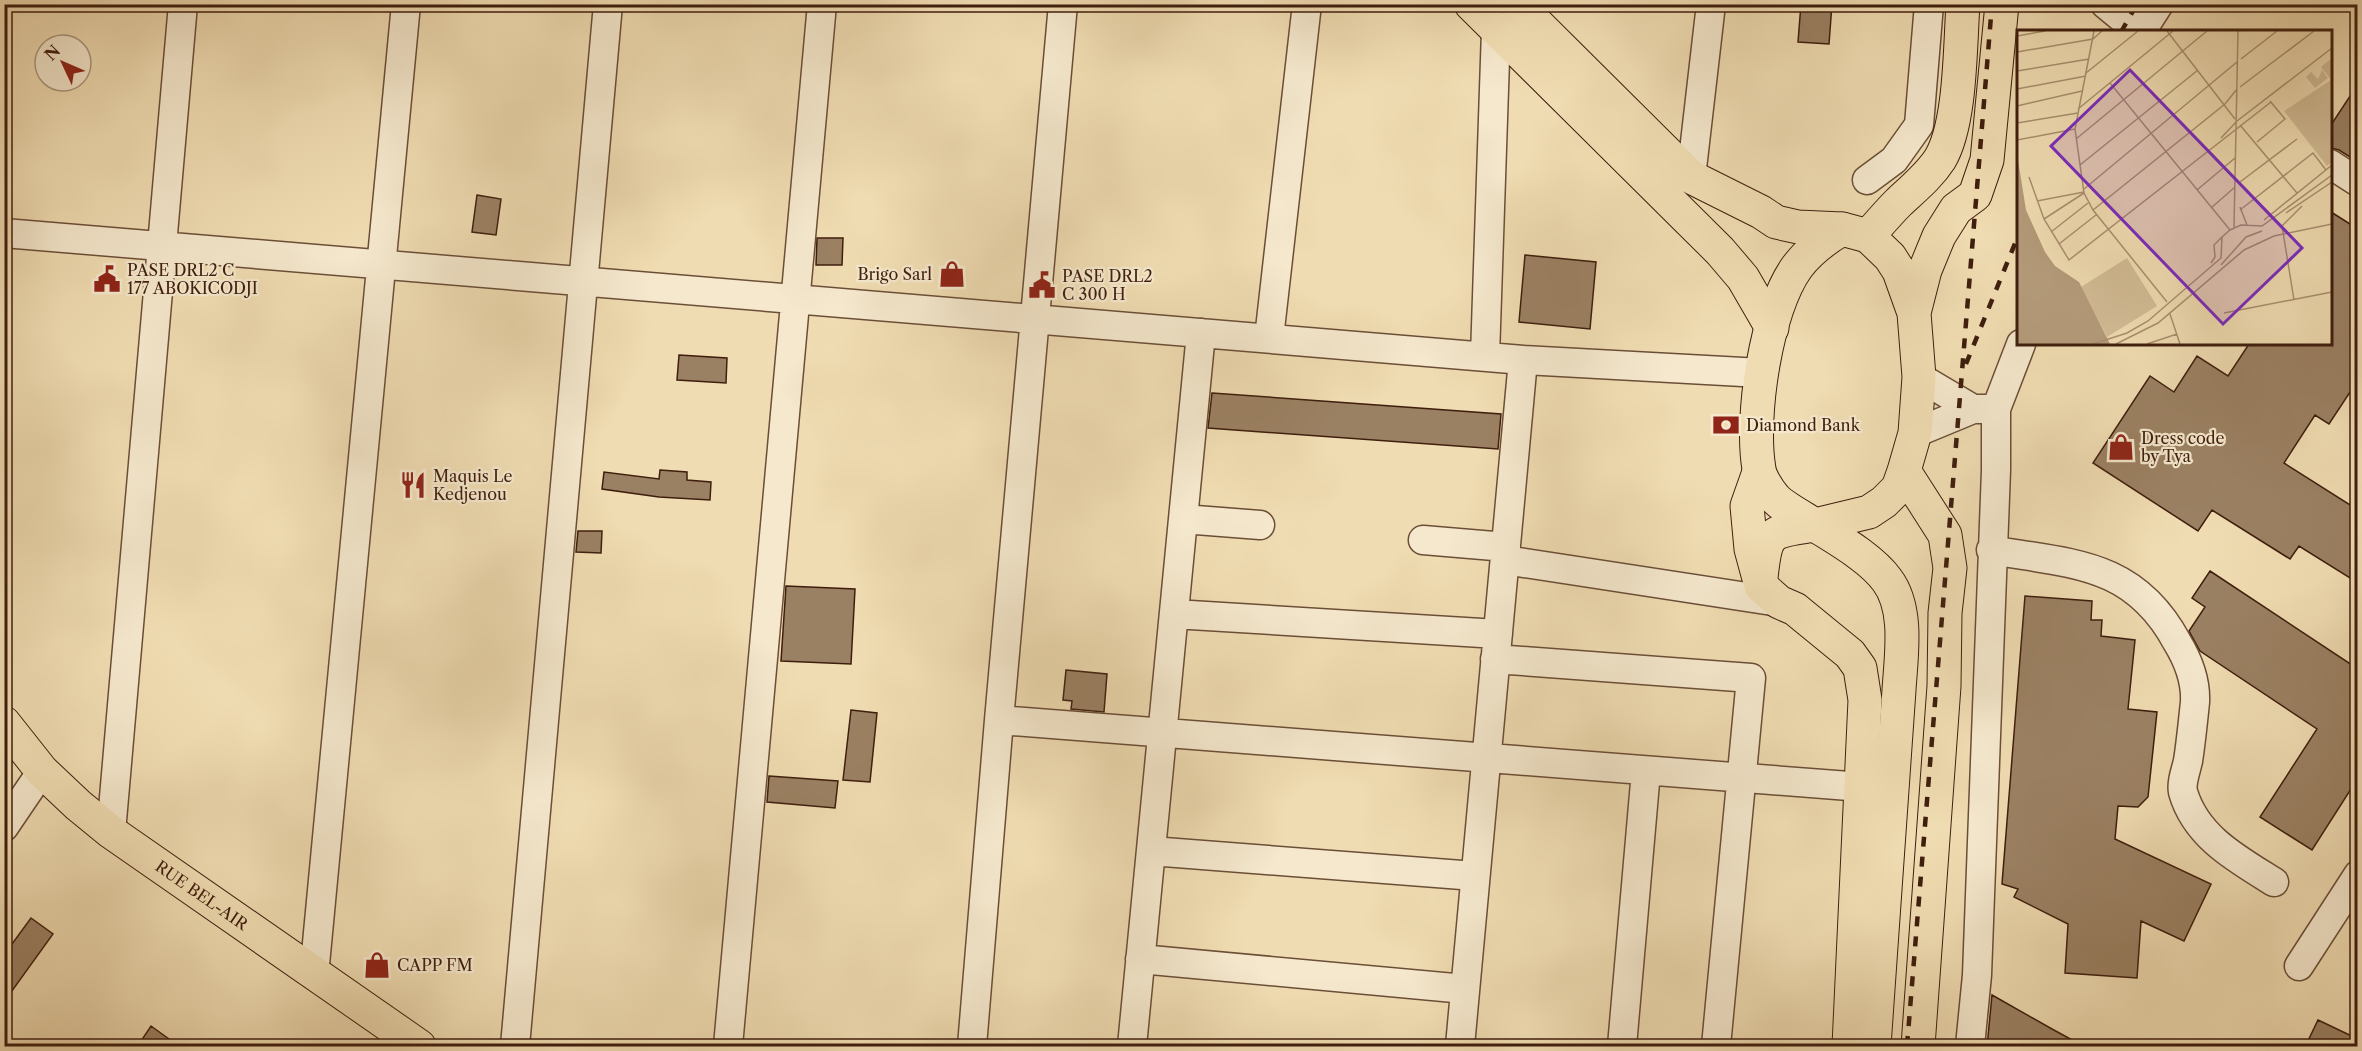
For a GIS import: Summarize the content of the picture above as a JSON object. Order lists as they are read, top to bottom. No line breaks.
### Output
{"streets":{"main road":["RUE BEL-AIR"]},"places":{"shop":["Brigo Sarl","Dress code by Tya","CAPP FM"],"public building":["PASE DRL2 C 177 ABOKICODJI","PASE DRL2 C 300 H"],"bank":["Diamond Bank"],"restaurant":["Maquis Le Kedjenou"]},"north":"top left"}
